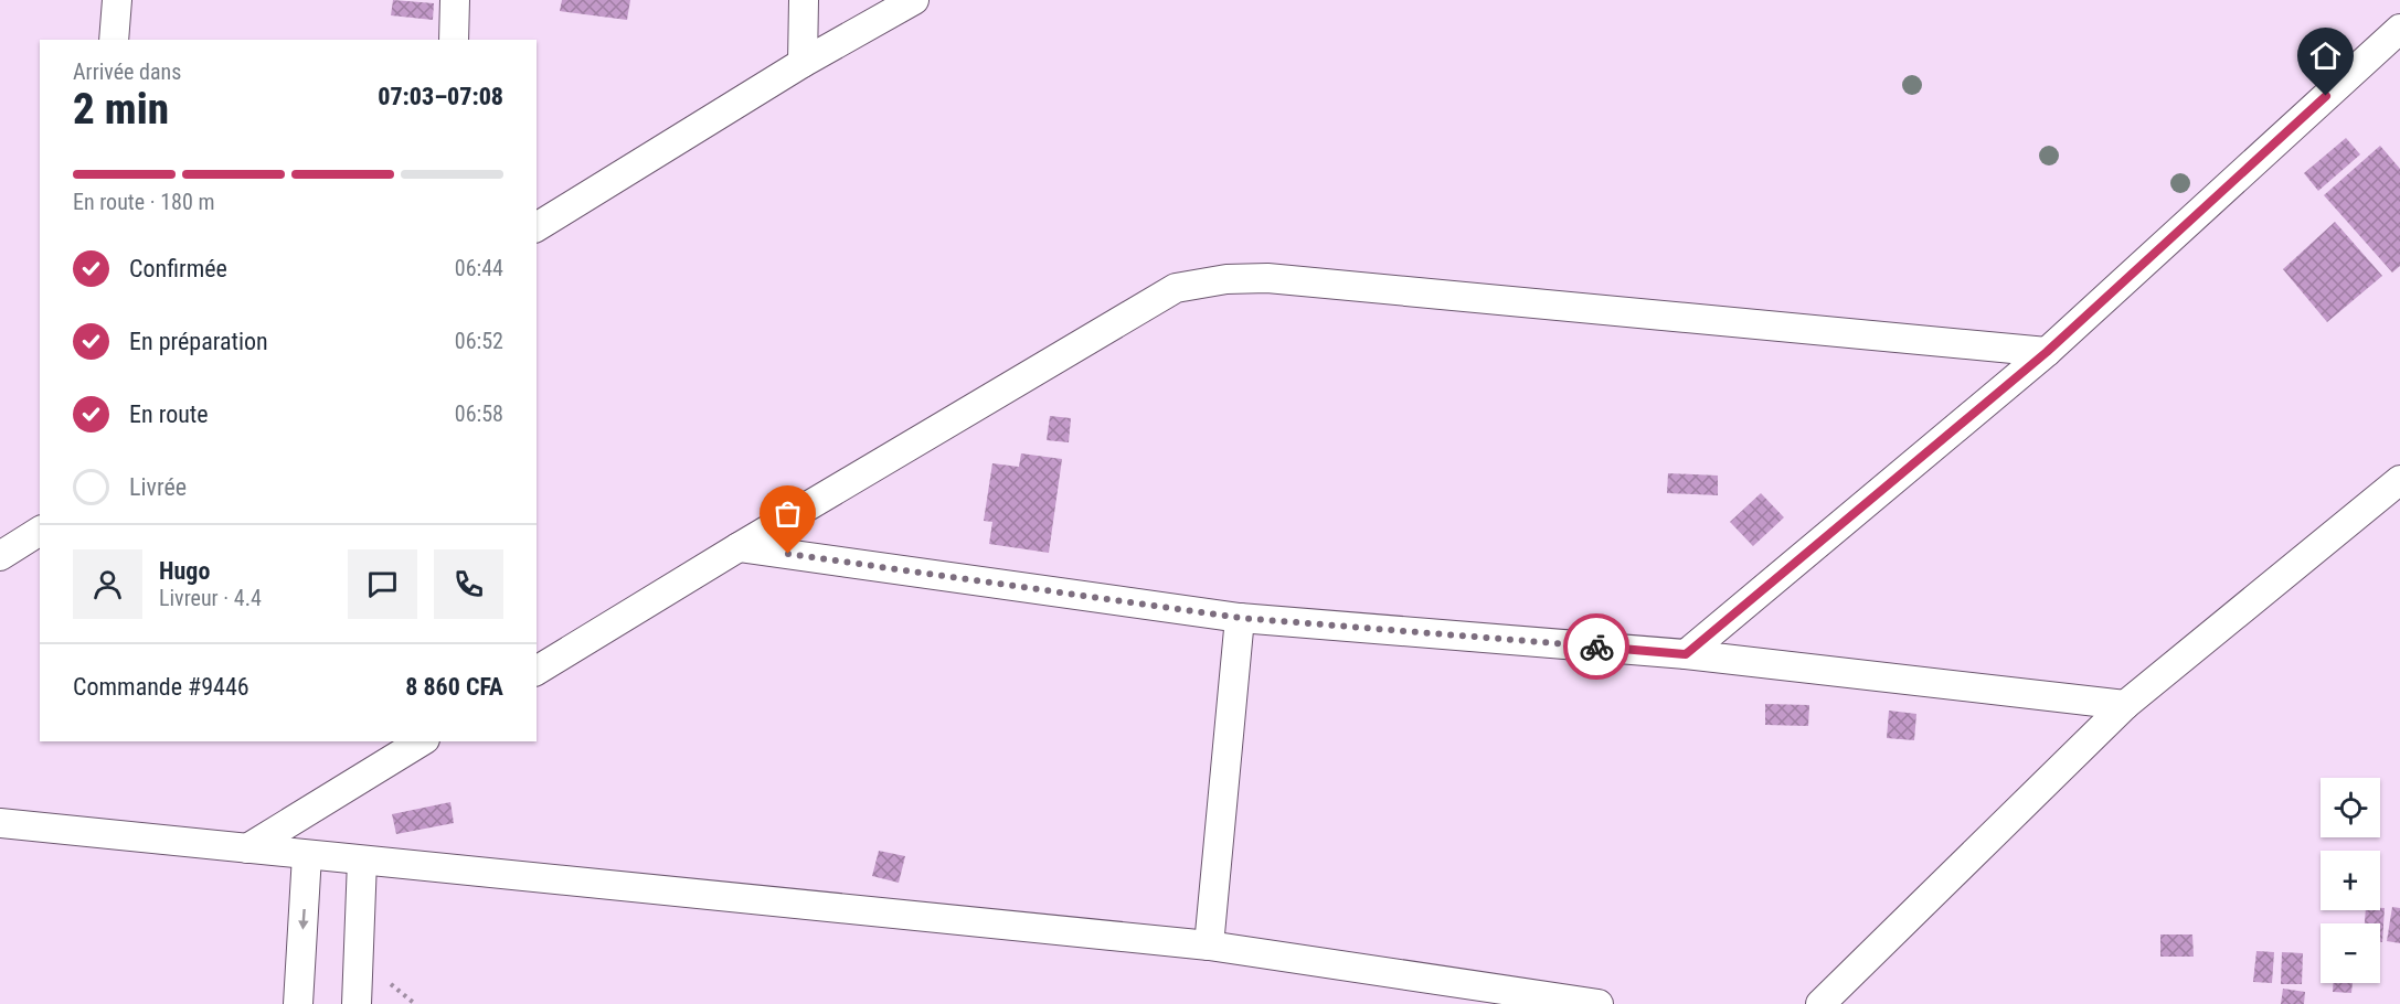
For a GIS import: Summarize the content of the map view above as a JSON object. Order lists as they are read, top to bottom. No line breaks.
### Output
{"page":{"heading":["2 min","Arrivée dans","07:03–07:08"],"panel":["Hugo","Livreur · 4.4","Commande #9446","8 860 CFA"],"bar":"En route · 180 m","list":[["Confirmée","06:44"],["En préparation","06:52"],["En route","06:58"],"Livrée"],"map_buttons":["+","−"]}}
